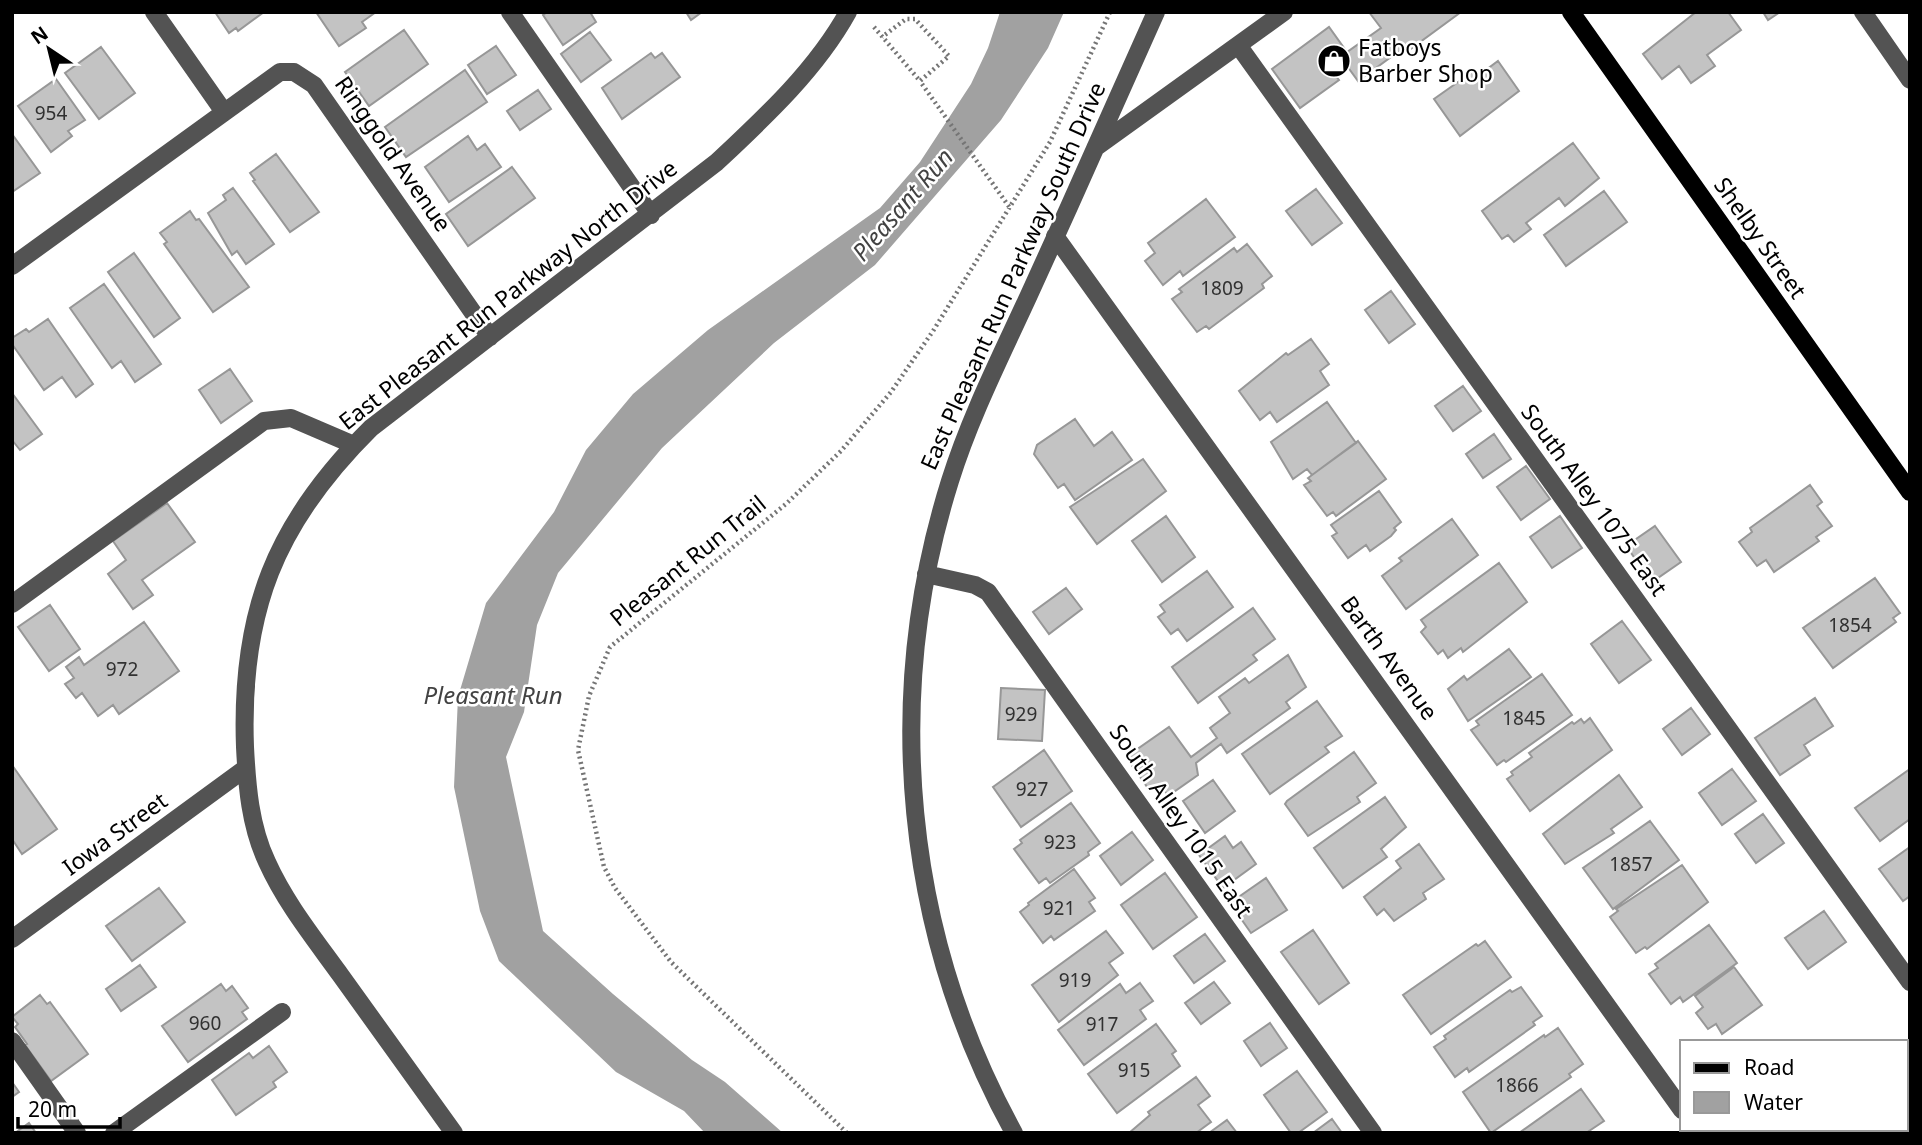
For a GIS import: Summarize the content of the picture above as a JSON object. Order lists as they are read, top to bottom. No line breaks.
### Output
{"streets":{"main road":["Shelby Street"],"street":["Ringgold Avenue","East Pleasant Run Parkway South Drive","East Pleasant Run Parkway North Drive","South Alley 1075 East","Barth Avenue","South Alley 1015 East","Iowa Street"],"path":["Pleasant Run Trail"]},"crossings":[["Ringgold Avenue","East Pleasant Run Parkway North Drive"],["East Pleasant Run Parkway South Drive","Barth Avenue"],["East Pleasant Run Parkway South Drive","South Alley 1015 East"],["East Pleasant Run Parkway North Drive","Iowa Street"]],"water":["Pleasant Run"],"places":{"shop":["Fatboys Barber Shop"]},"house_numbers":["954","1809","1854","972","929","1845","927","923","1857","921","919","960","917","915","1866"],"legend":["Road","Water"],"scale_bar":"20 m","north":"top left"}
